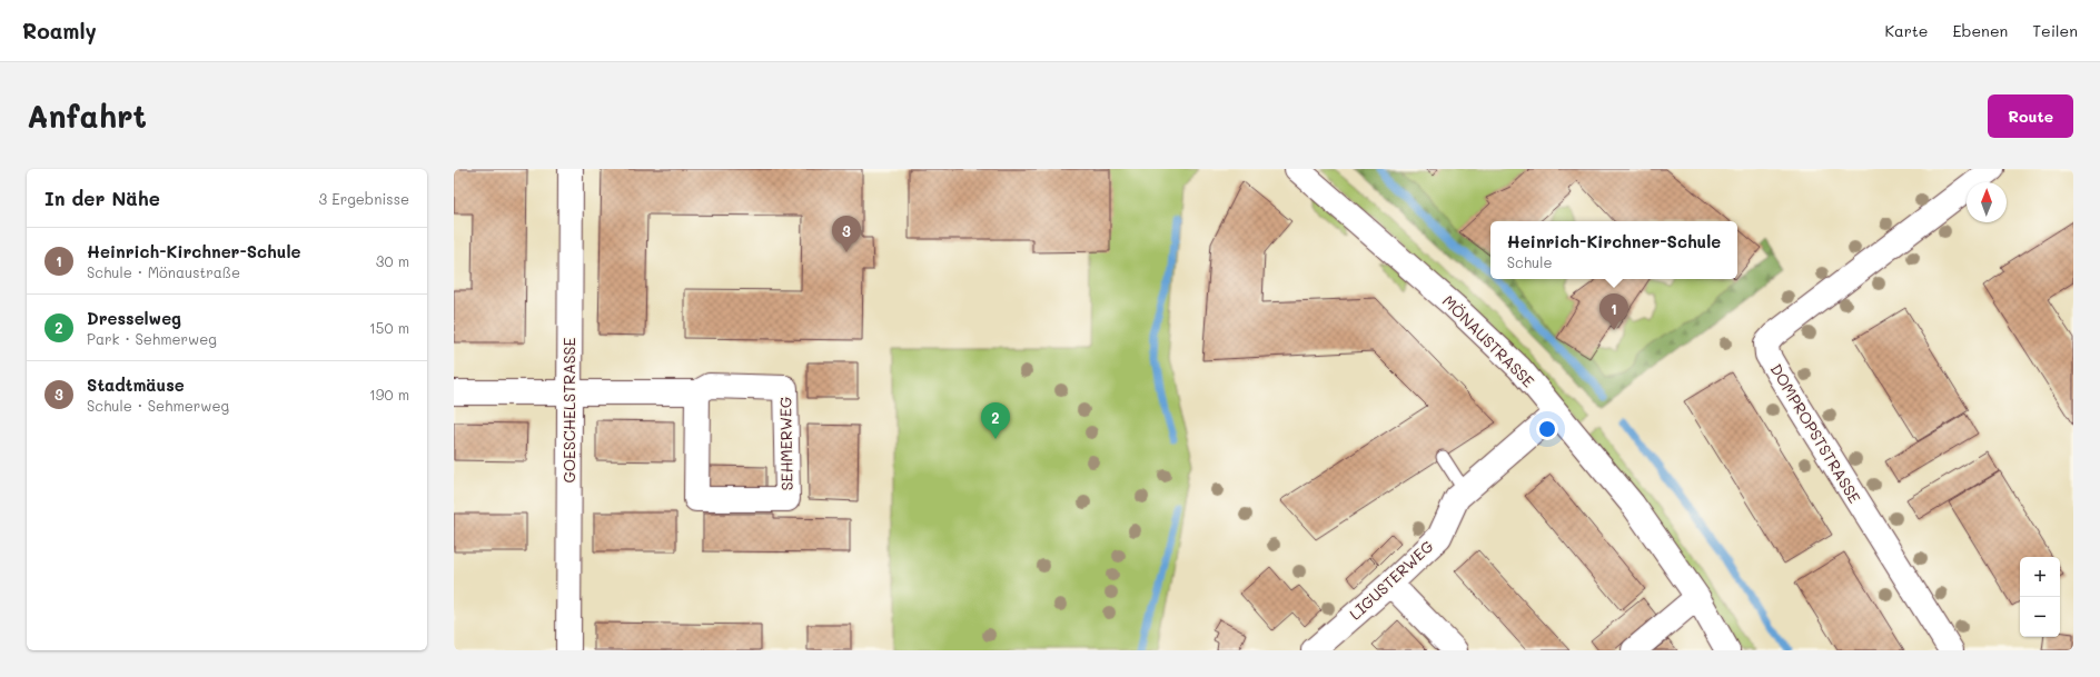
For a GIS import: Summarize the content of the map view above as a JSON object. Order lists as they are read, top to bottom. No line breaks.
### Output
{"streets":{"street":["MÖNAUSTRASSE","GOESCHELSTRASSE","DOMPROPSTSTRASSE","SEHMERWEG","LIGUSTERWEG"]},"crossings":[["MÖNAUSTRASSE","LIGUSTERWEG"],["GOESCHELSTRASSE","SEHMERWEG"]],"north":"top","page":{"header":"Roamly","nav":["Karte","Ebenen","Teilen"],"buttons":"Route","title":"Anfahrt","heading":["In der Nähe","3 Ergebnisse"],"pins":["3","1","2"],"popup":["Heinrich-Kirchner-Schule","Schule"],"list":[{"mark":"1","name":"Heinrich-Kirchner-Schule","note":"Schule · Mönaustraße","value":"30 m"},{"mark":"2","name":"Dresselweg","note":"Park · Sehmerweg","value":"150 m"},{"mark":"3","name":"Stadtmäuse","note":"Schule · Sehmerweg","value":"190 m"}],"map_buttons":["+","−"]}}
